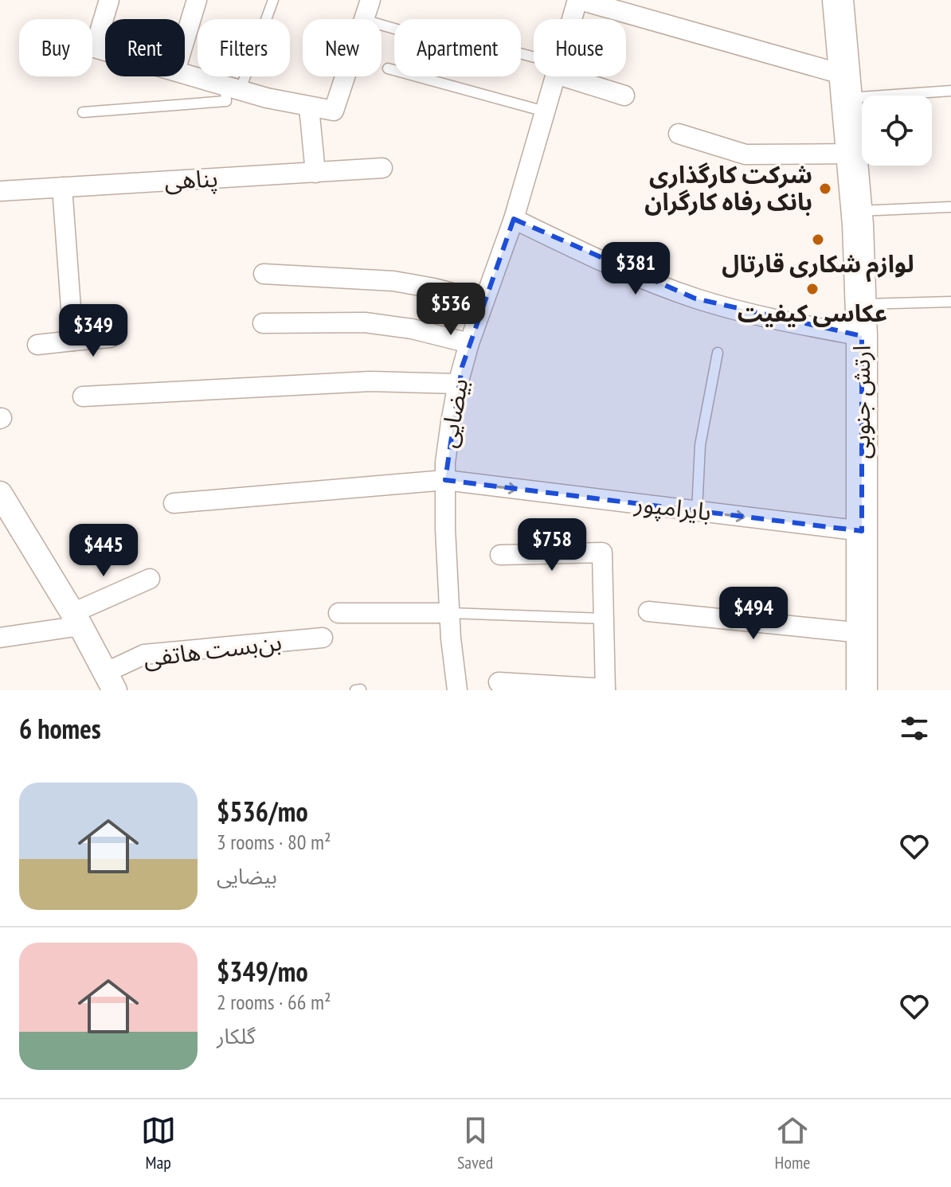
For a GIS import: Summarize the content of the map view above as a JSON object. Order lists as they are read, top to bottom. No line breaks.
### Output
{"streets":{"main road":["ارتش جنوبی"],"street":["پناهی","بیضایی","بایرامپور","بن‌بست هاتفی"]},"crossings":[["ارتش جنوبی","بایرامپور"],["بیضایی","بایرامپور"]],"places":["شرکت کارگذاری بانک رفاه کارگران","لوازم شکاری قارتال","عکاسی کیفیت"],"page":{"chip":["Buy","Rent","Filters","New","Apartment","House"],"price":["$381","$536","$349","$758","$445","$494"],"heading":"6 homes","list":[{"name":"$536/mo","note":"3 rooms · 80 m² · بیضایی"},{"name":"$349/mo","note":"2 rooms · 66 m² · گلکار"}],"tabs":["Map","Saved","Home"]}}
